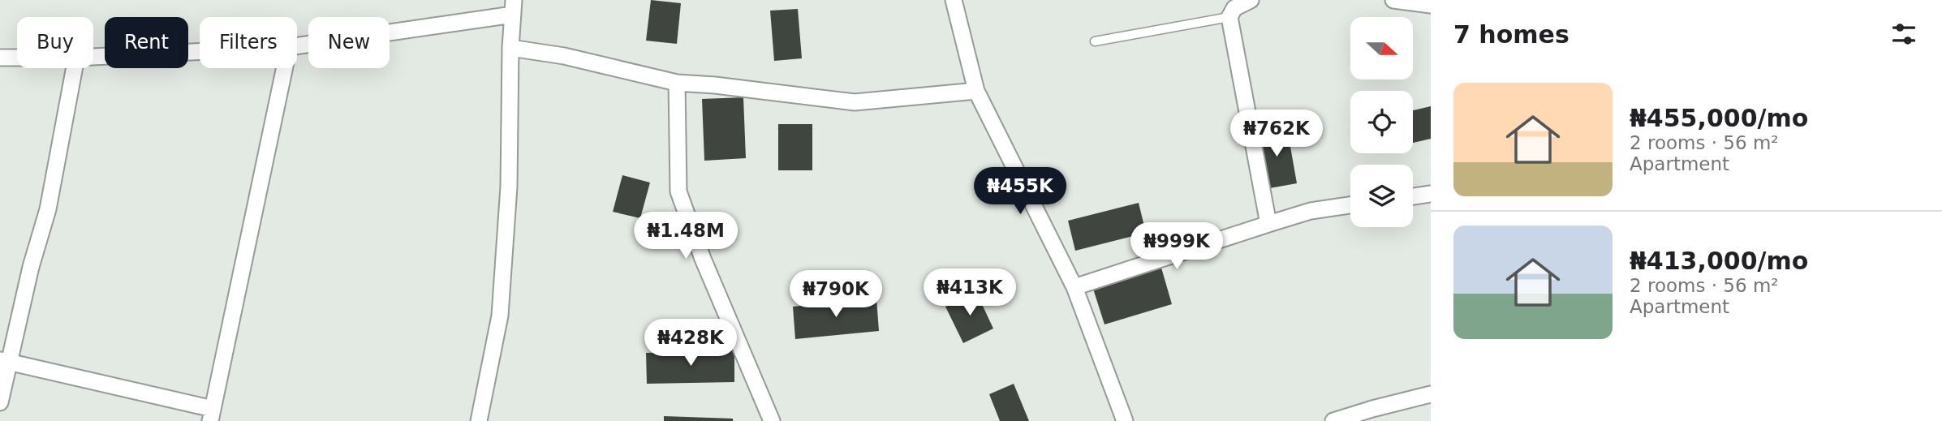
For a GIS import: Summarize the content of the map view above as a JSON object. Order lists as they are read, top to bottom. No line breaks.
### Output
{"north":"right","page":{"heading":"7 homes","chip":["Buy","Rent","Filters","New"],"list":[{"name":"₦455,000/mo","note":"2 rooms · 56 m² · Apartment"},{"name":"₦413,000/mo","note":"2 rooms · 56 m² · Apartment"}],"price":["₦762K","₦455K","₦1.48M","₦999K","₦413K","₦790K","₦428K"]}}
